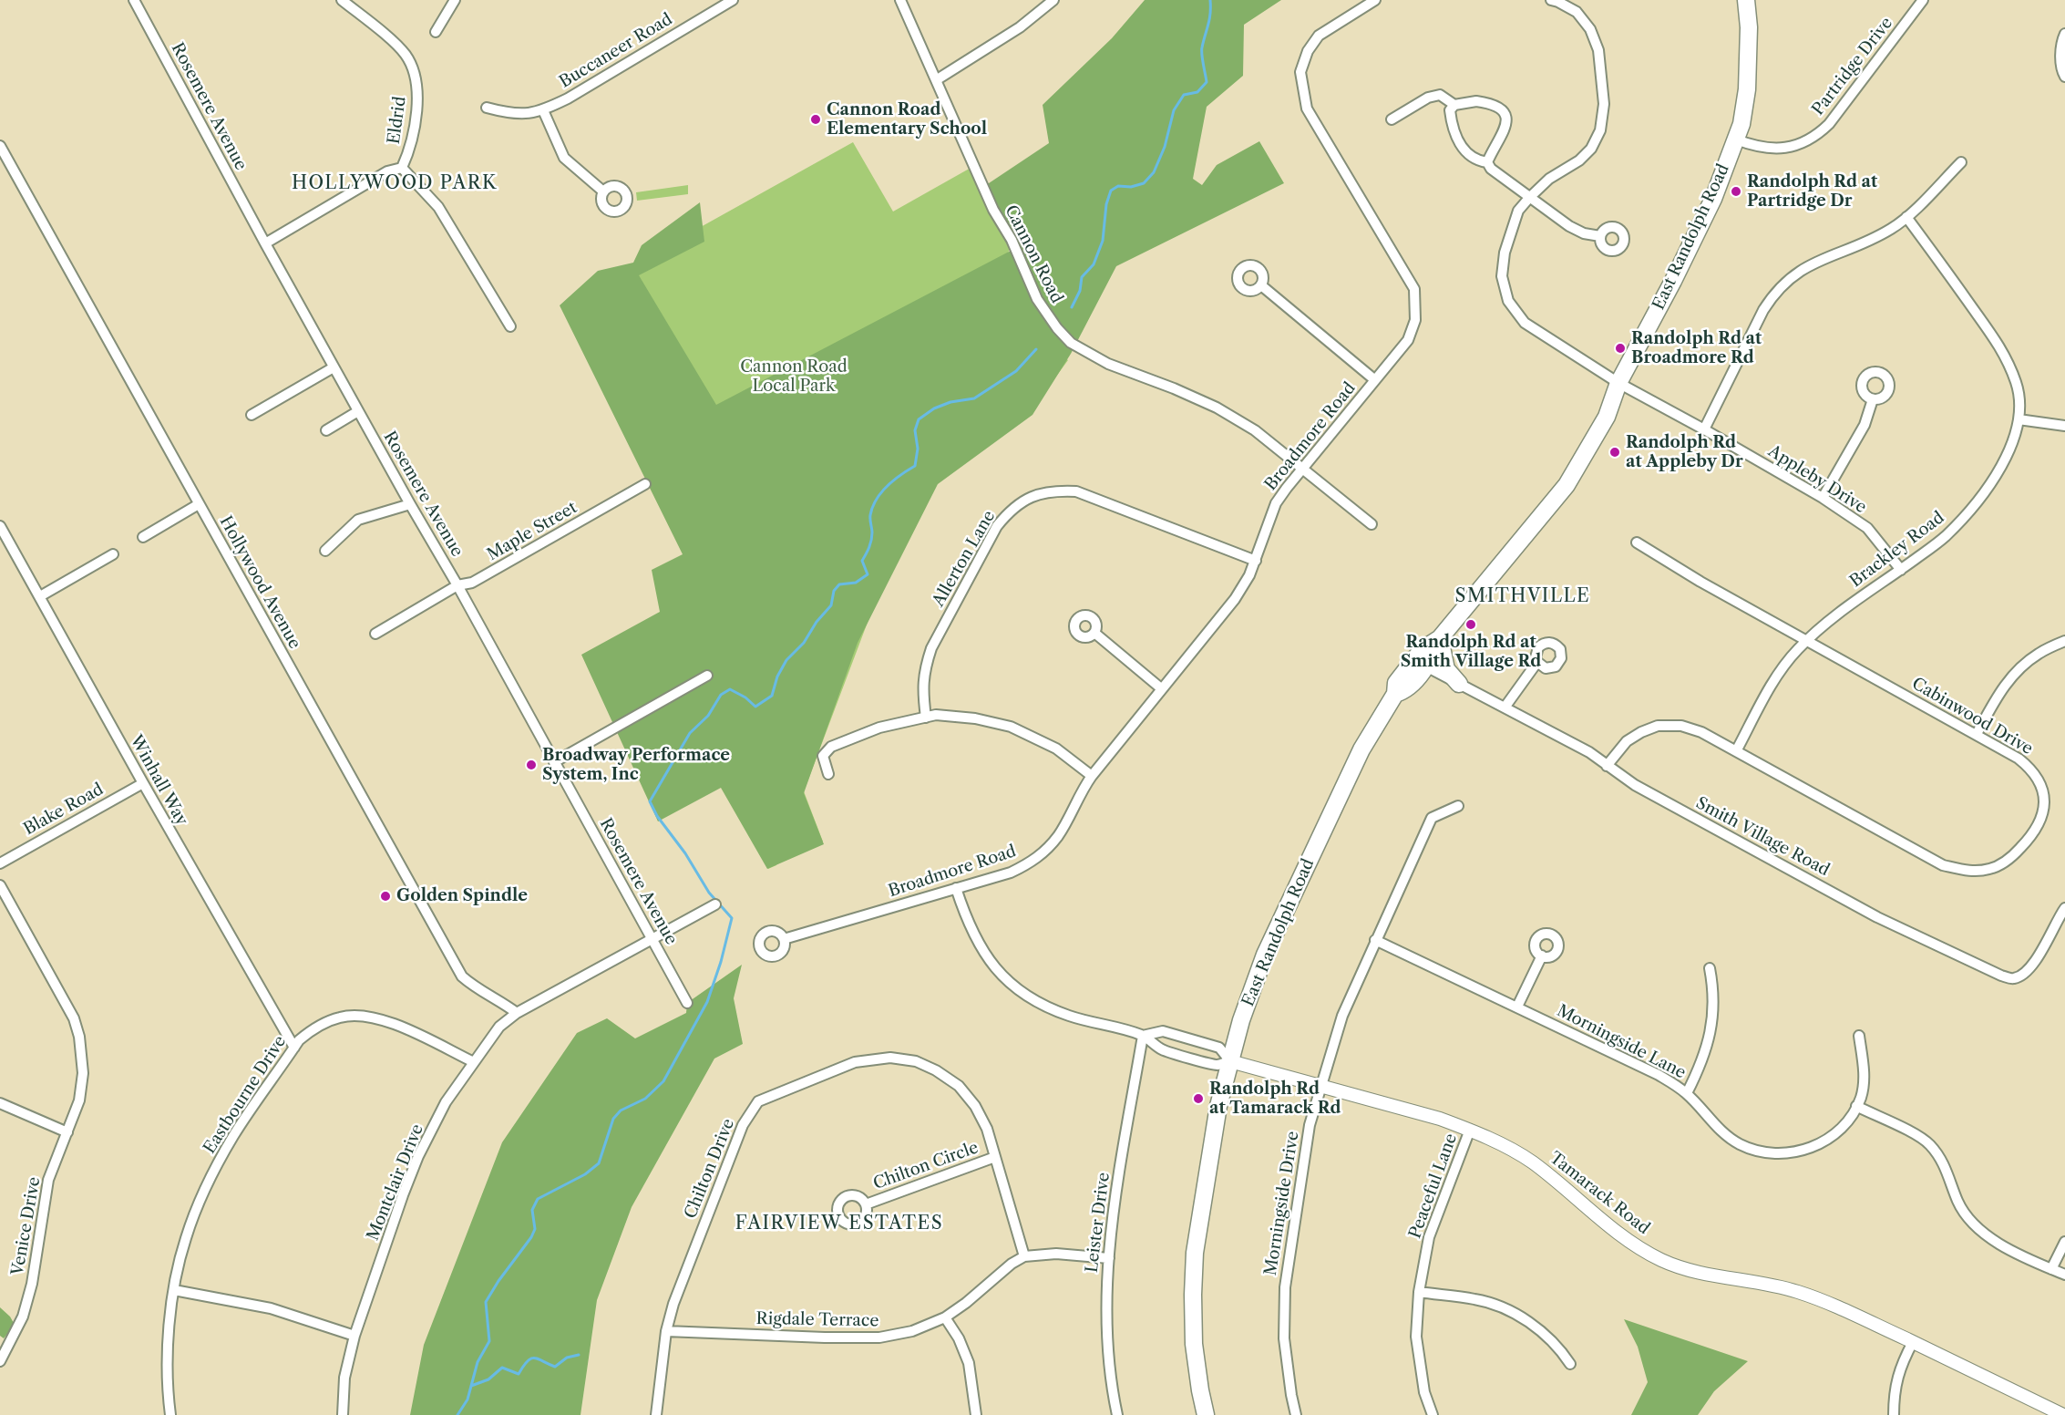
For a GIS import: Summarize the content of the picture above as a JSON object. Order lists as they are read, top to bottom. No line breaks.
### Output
{"streets":{"main road":["East Randolph Road"],"street":["Buccaneer Road","Partridge Drive","Rosemere Avenue","Eldrid","Cannon Road","Broadmore Road","Appleby Drive","Maple Street","Brackley Road","Allerton Lane","Hollywood Avenue","Cabinwood Drive","Winhall Way","Blake Road","Smith Village Road","Morningside Lane","Eastbourne Drive","Chilton Circle","Chilton Drive","Montclair Drive","Peaceful Lane","Tamarack Road","Morningside Drive","Leister Drive","Venice Drive","Rigdale Terrace"]},"crossings":[["Partridge Drive","East Randolph Road"],["Rosemere Avenue","Maple Street"],["Rosemere Avenue","Montclair Drive"],["East Randolph Road","Appleby Drive"],["East Randolph Road","Smith Village Road"],["East Randolph Road","Tamarack Road"],["Cannon Road","Broadmore Road"],["Broadmore Road","Allerton Lane"],["Broadmore Road","Tamarack Road"],["Appleby Drive","Brackley Road"],["Brackley Road","Cabinwood Drive"],["Hollywood Avenue","Montclair Drive"],["Cabinwood Drive","Smith Village Road"],["Winhall Way","Blake Road"],["Winhall Way","Eastbourne Drive"],["Morningside Lane","Morningside Drive"],["Eastbourne Drive","Montclair Drive"],["Chilton Circle","Chilton Drive"],["Chilton Drive","Rigdale Terrace"],["Peaceful Lane","Tamarack Road"],["Tamarack Road","Morningside Drive"],["Tamarack Road","Leister Drive"],["Leister Drive","Rigdale Terrace"]],"districts":["HOLLYWOOD PARK","SMITHVILLE","FAIRVIEW ESTATES"],"parks":["Cannon Road Local Park"],"places":["Cannon Road Elementary School","Randolph Rd at Partridge Dr","Randolph Rd at Broadmore Rd","Randolph Rd at Appleby Dr","Randolph Rd at Smith Village Rd","Broadway Performace System, Inc","Golden Spindle","Randolph Rd at Tamarack Rd"]}
